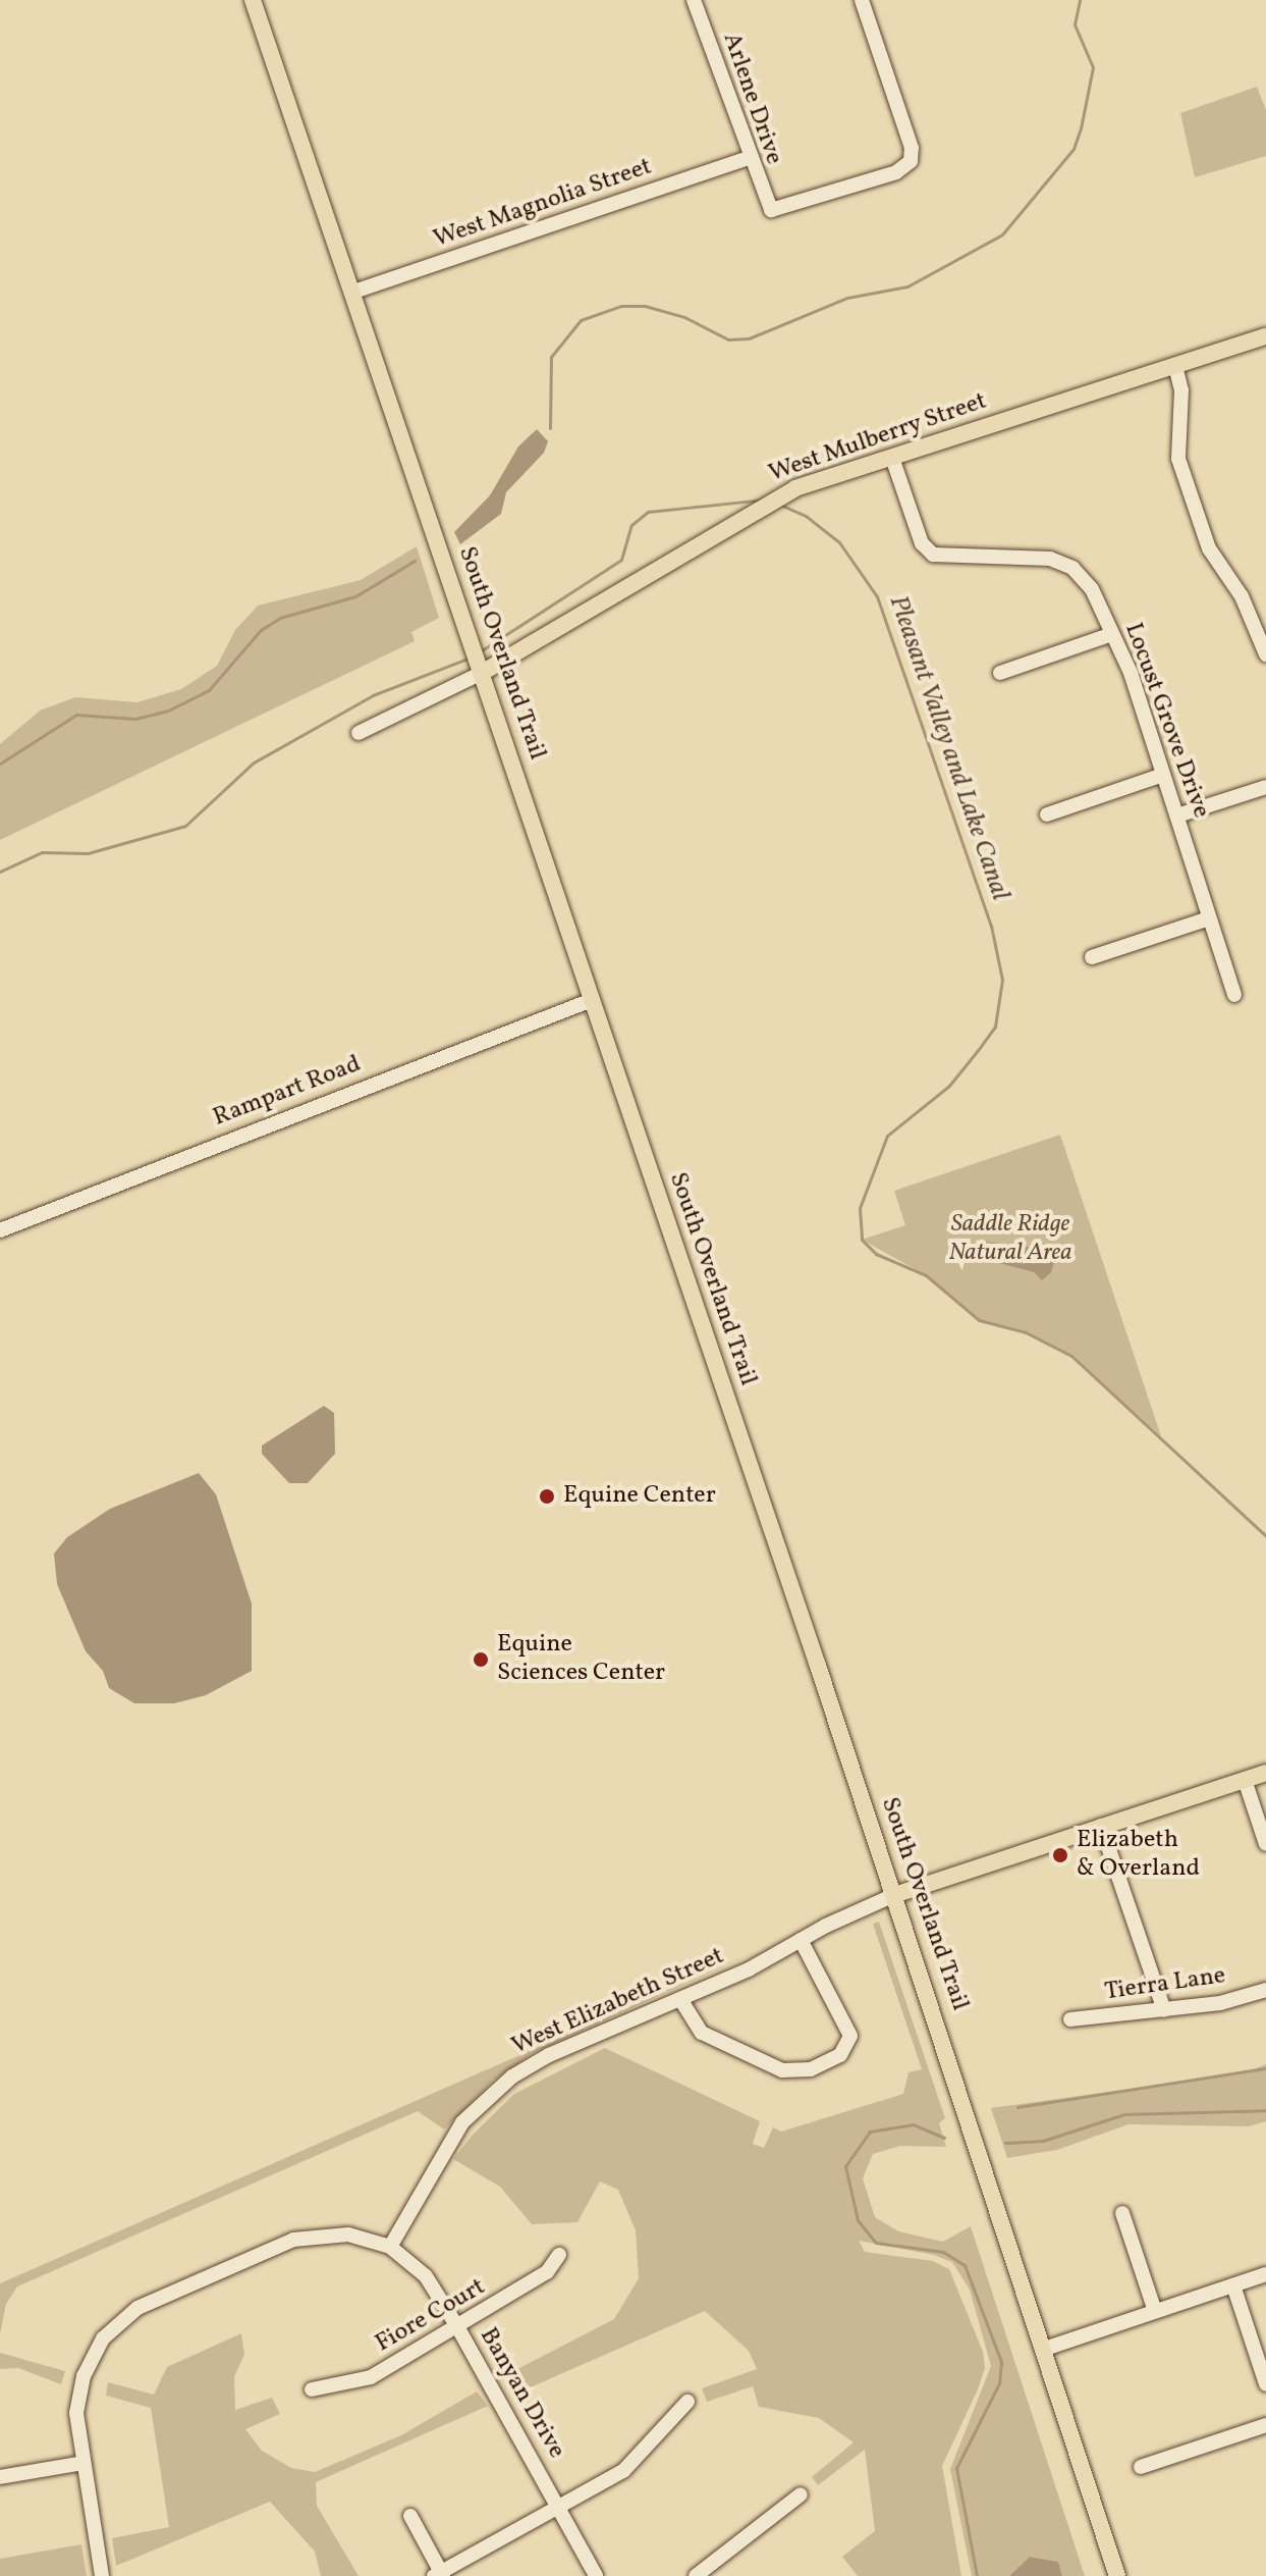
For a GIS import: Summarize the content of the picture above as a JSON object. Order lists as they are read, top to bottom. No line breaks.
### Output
{"streets":{"main road":["West Mulberry Street","South Overland Trail","West Elizabeth Street"],"street":["Arlene Drive","West Magnolia Street","Locust Grove Drive","Rampart Road","Tierra Lane","Fiore Court","Banyan Drive"]},"crossings":[["Arlene Drive","West Magnolia Street"],["West Magnolia Street","South Overland Trail"],["West Mulberry Street","South Overland Trail"],["West Mulberry Street","Locust Grove Drive"],["South Overland Trail","Rampart Road"],["South Overland Trail","West Elizabeth Street"],["West Elizabeth Street","Banyan Drive"],["Fiore Court","Banyan Drive"]],"water":["Pleasant Valley and Lake Canal"],"parks":["Saddle Ridge Natural Area"],"places":["Equine Center","Equine Sciences Center","Elizabeth & Overland"]}
